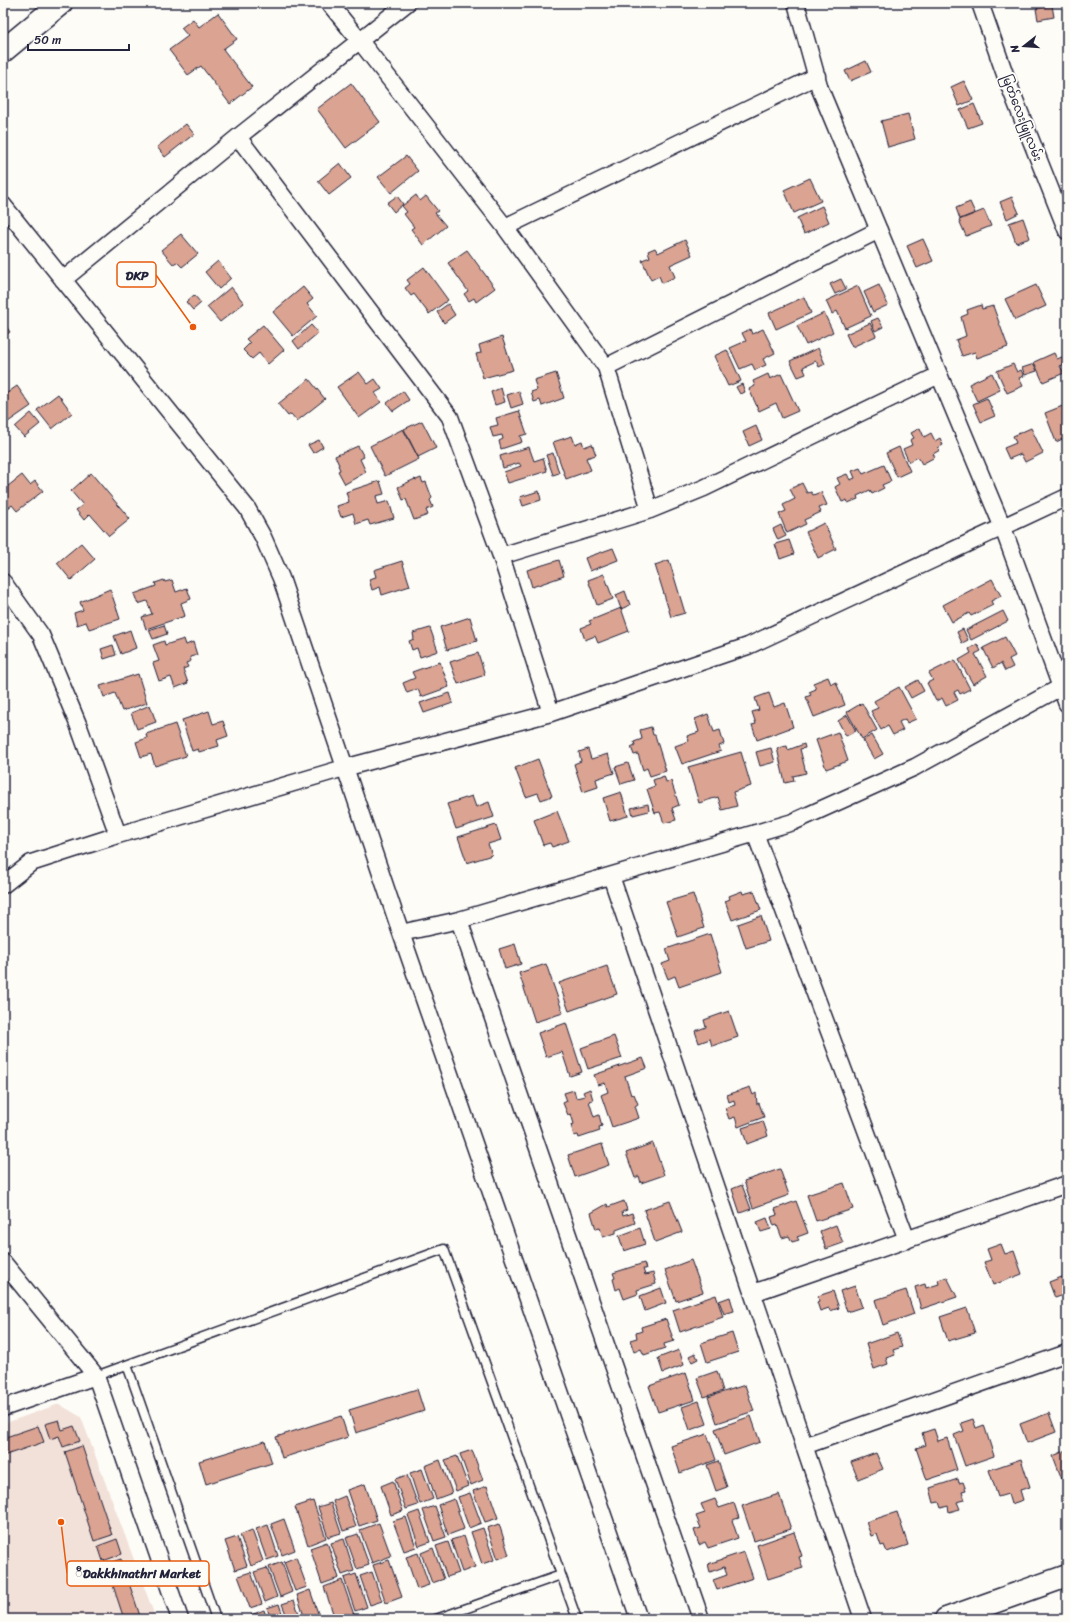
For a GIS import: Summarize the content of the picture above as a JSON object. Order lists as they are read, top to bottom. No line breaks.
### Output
{"streets":{"street":["မြတ်လေးဖြူလမ်း"]},"places":["DKP","ီDakkhinathri Market"],"scale_bar":"50 m","north":"left"}
